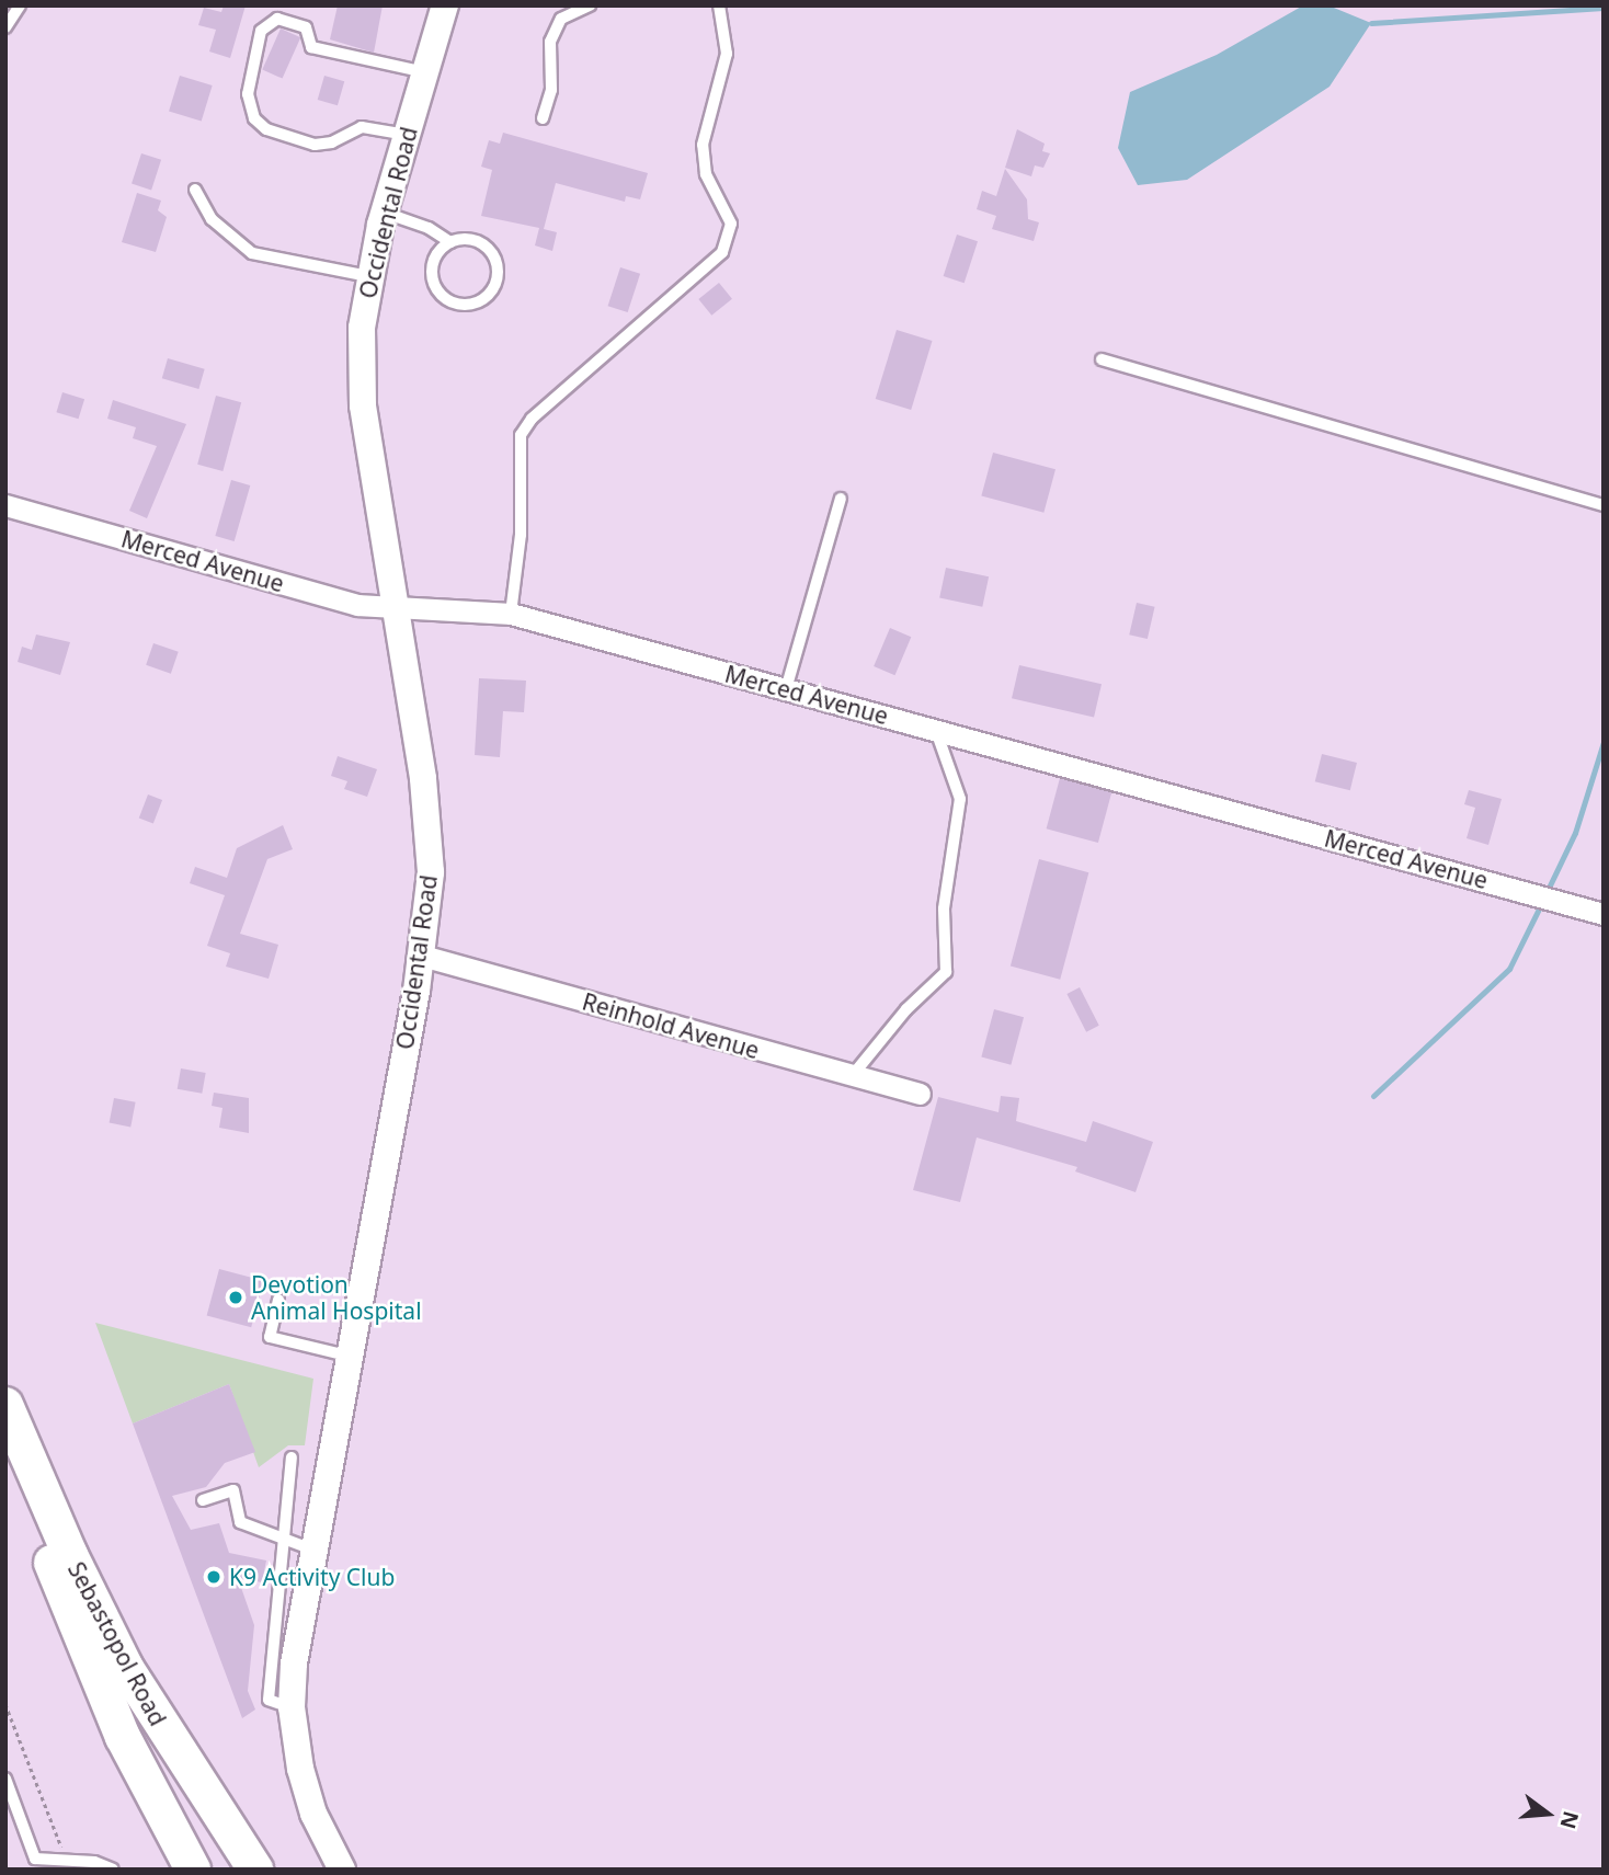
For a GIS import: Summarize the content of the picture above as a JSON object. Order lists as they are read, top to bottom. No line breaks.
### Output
{"streets":{"main road":["Sebastopol Road"],"street":["Occidental Road","Merced Avenue","Reinhold Avenue"]},"crossings":[["Occidental Road","Merced Avenue"],["Occidental Road","Reinhold Avenue"]],"places":["Devotion Animal Hospital","K9 Activity Club"],"north":"right"}
